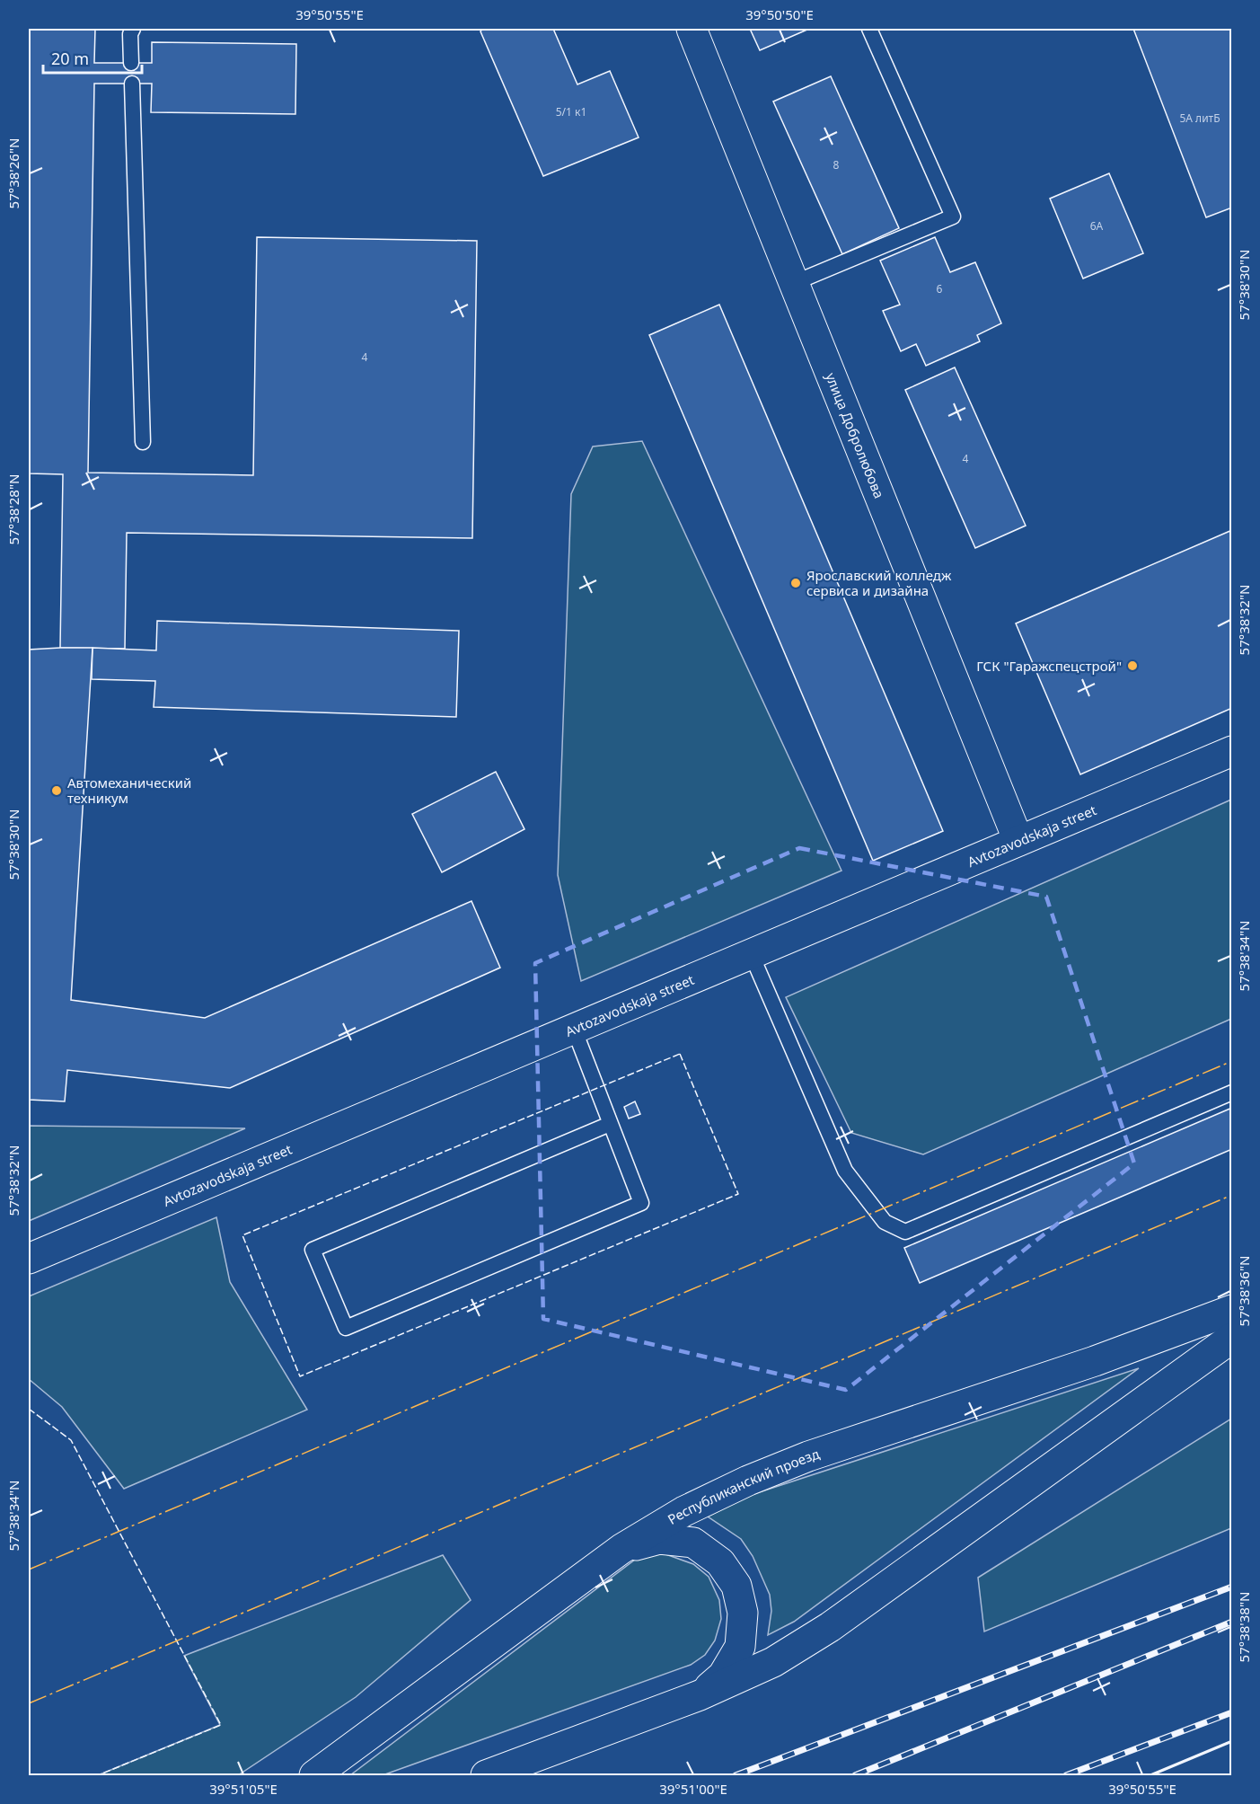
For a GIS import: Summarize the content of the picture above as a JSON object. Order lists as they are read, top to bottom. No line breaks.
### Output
{"streets":{"street":["улица Добролюбова","Avtozavodskaja street","Республиканский проезд"]},"crossings":[["улица Добролюбова","Avtozavodskaja street"]],"places":["Ярославский колледж сервиса и дизайна","ГСК \"Гаражспецстрой\"","Автомеханический техникум"],"house_numbers":["5/1 к1","5А литБ","8","6А","6","4","4"],"scale_bar":"20 m","coordinates":["39°50'55\"E","39°50'50\"E","57°38'26\"N","57°38'30\"N","57°38'28\"N","57°38'32\"N","57°38'34\"N","57°38'36\"N","57°38'38\"N","39°51'05\"E","39°51'00\"E"]}
